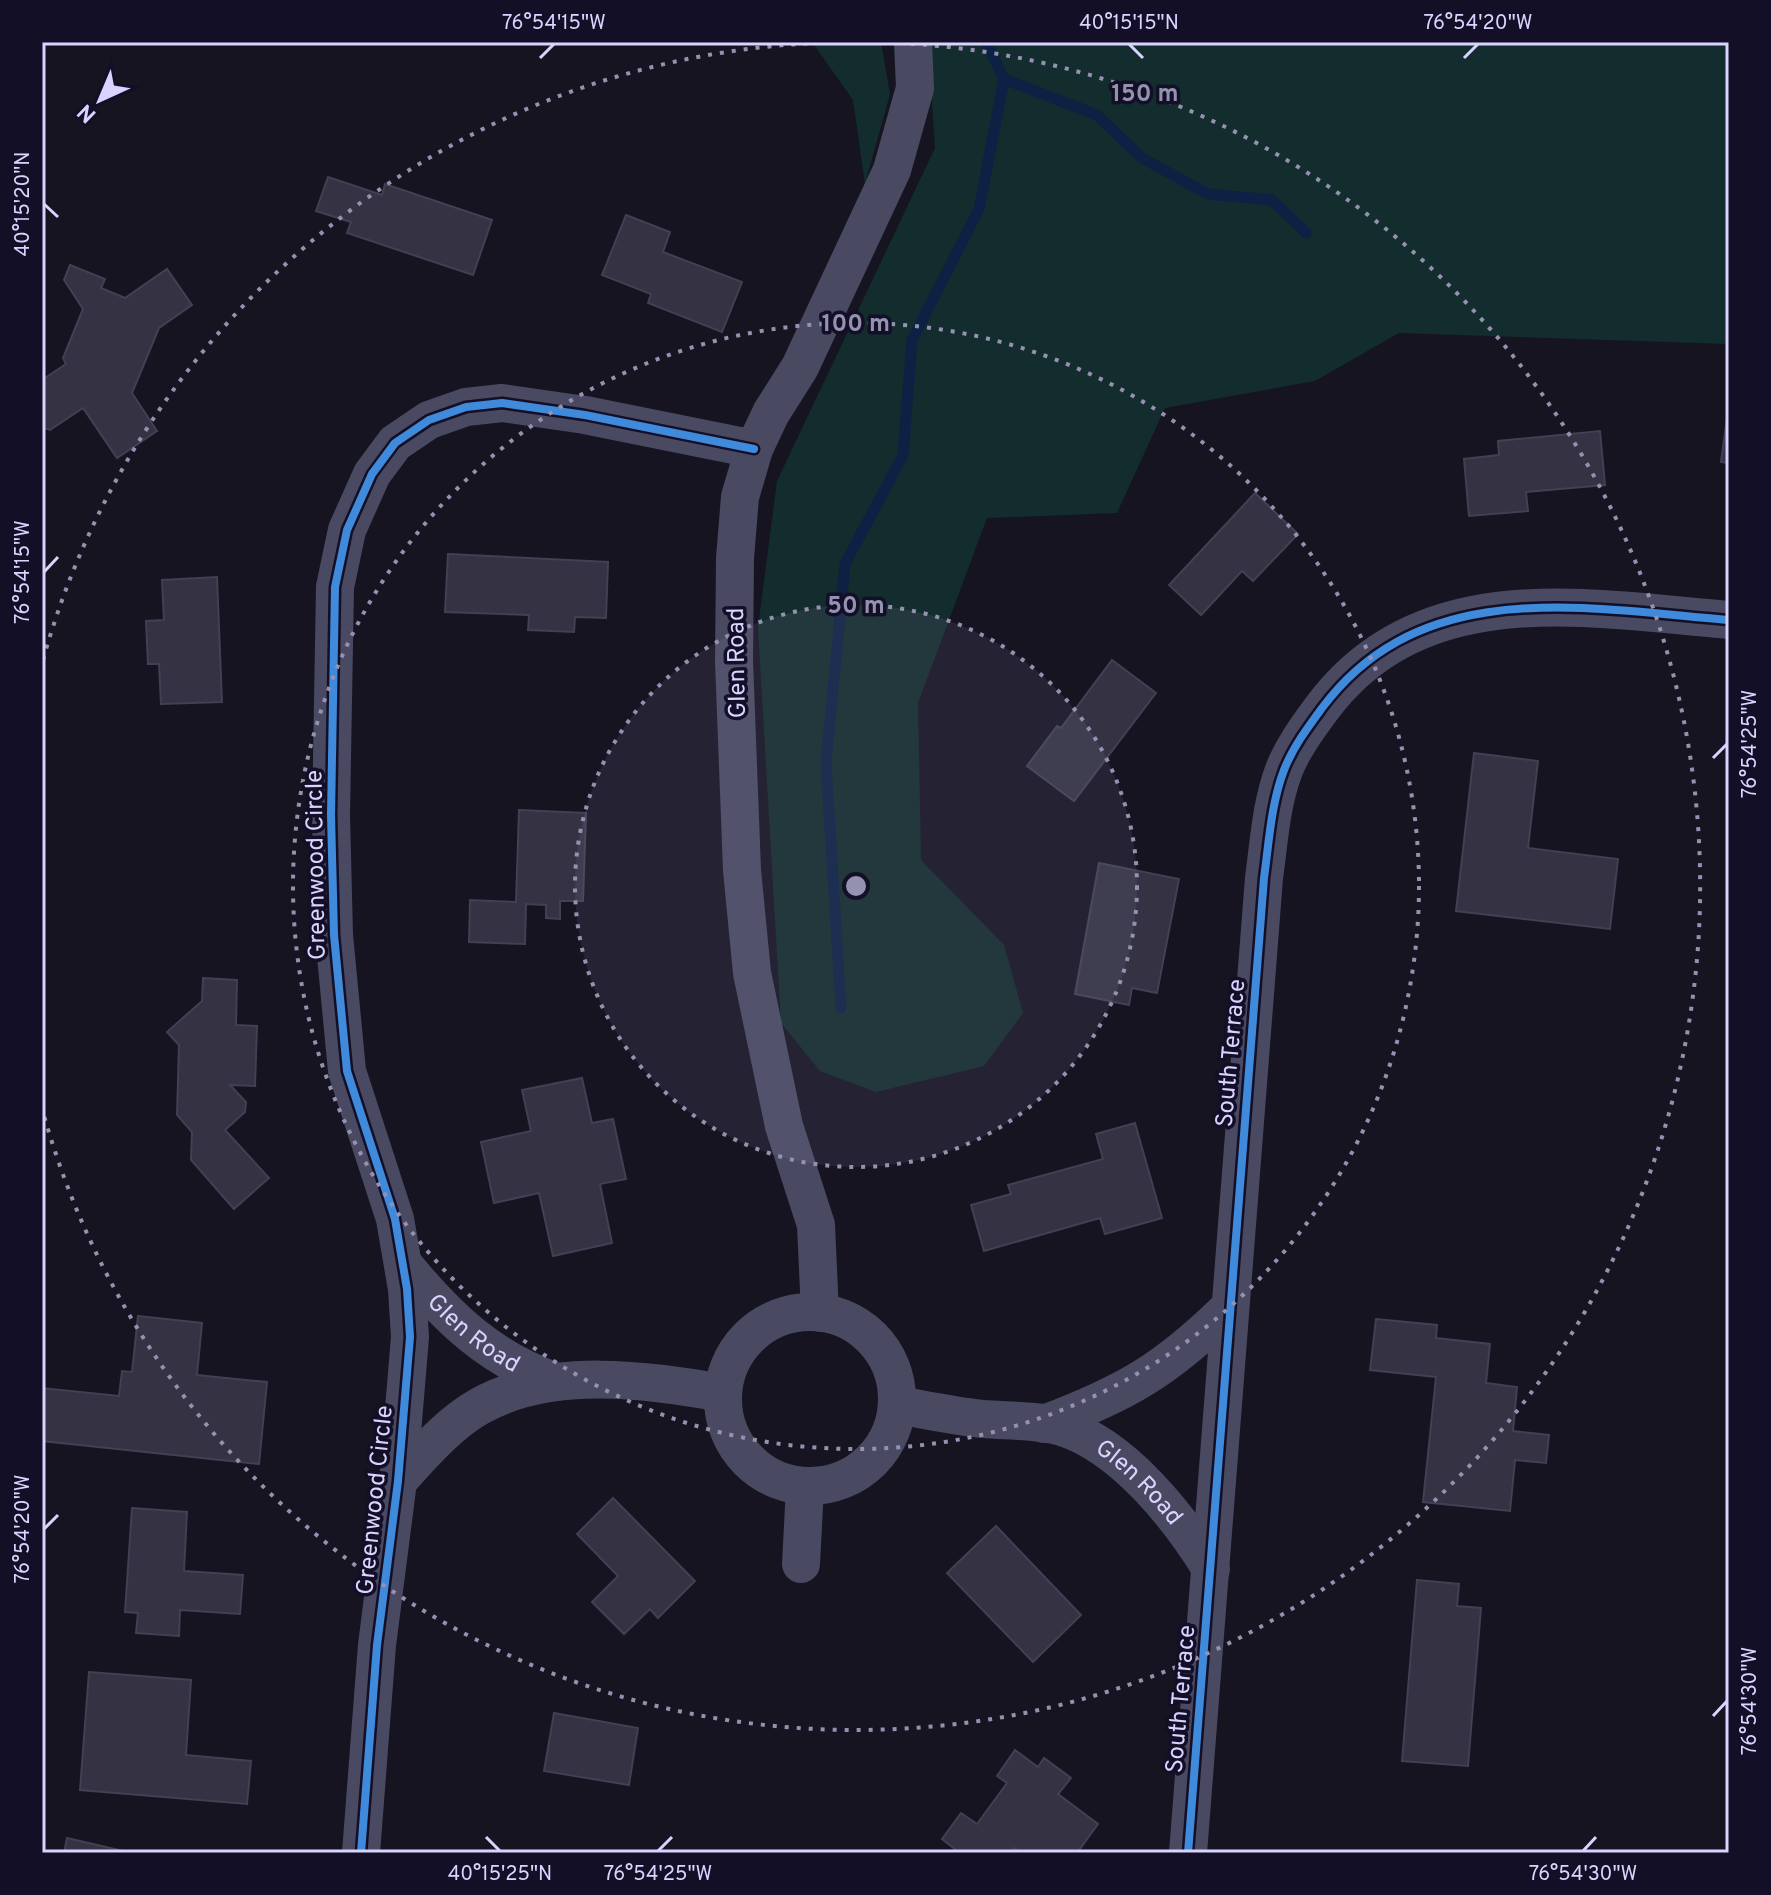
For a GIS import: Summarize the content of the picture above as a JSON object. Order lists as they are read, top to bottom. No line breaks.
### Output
{"streets":{"street":["Glen Road","Greenwood Circle","South Terrace"]},"crossings":[["Glen Road","Greenwood Circle"],["Glen Road","South Terrace"]],"north":"bottom left","coordinates":["76°54'15\"W","40°15'15\"N","76°54'20\"W","40°15'20\"N","76°54'25\"W","76°54'30\"W","40°15'25\"N"],"rings":["150 m","100 m","50 m"]}
